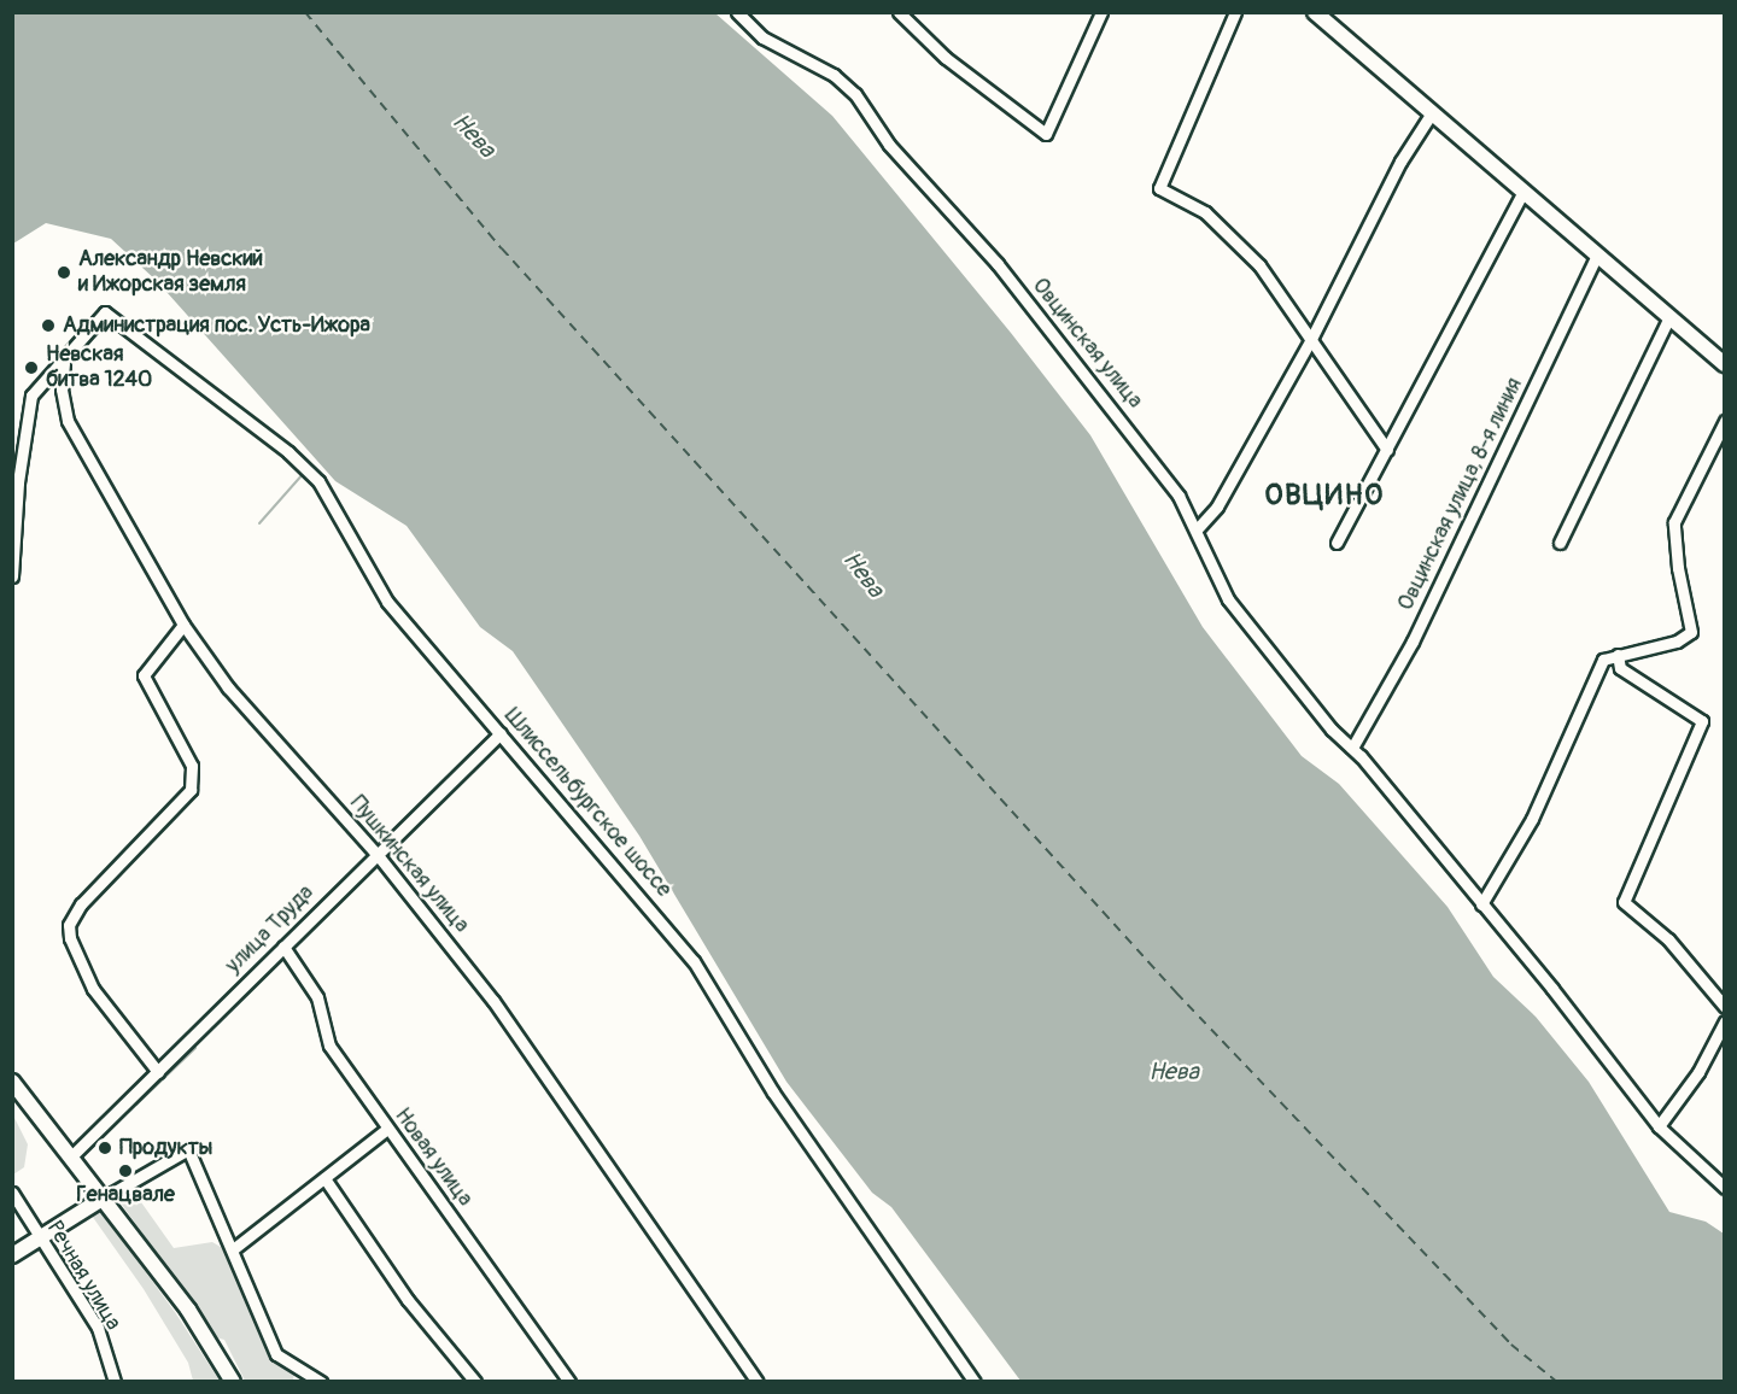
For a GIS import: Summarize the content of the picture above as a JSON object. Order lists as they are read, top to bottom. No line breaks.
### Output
{"streets":{"street":["Овцинская улица","Овцинская улица, 8-я линия","Шлиссельбургское шоссе","Пушкинская улица","улица Труда","Новая улица","Речная улица"]},"crossings":[["Овцинская улица","Овцинская улица, 8-я линия"],["Шлиссельбургское шоссе","Пушкинская улица"],["Шлиссельбургское шоссе","улица Труда"],["Пушкинская улица","улица Труда"],["улица Труда","Новая улица"]],"districts":["ОВЦИНО"],"water":["Нева"],"places":["Александр Невский и Ижорская земля","Администрация пос. Усть-Ижора","Невская битва 1240","Продукты","Генацвале"]}
